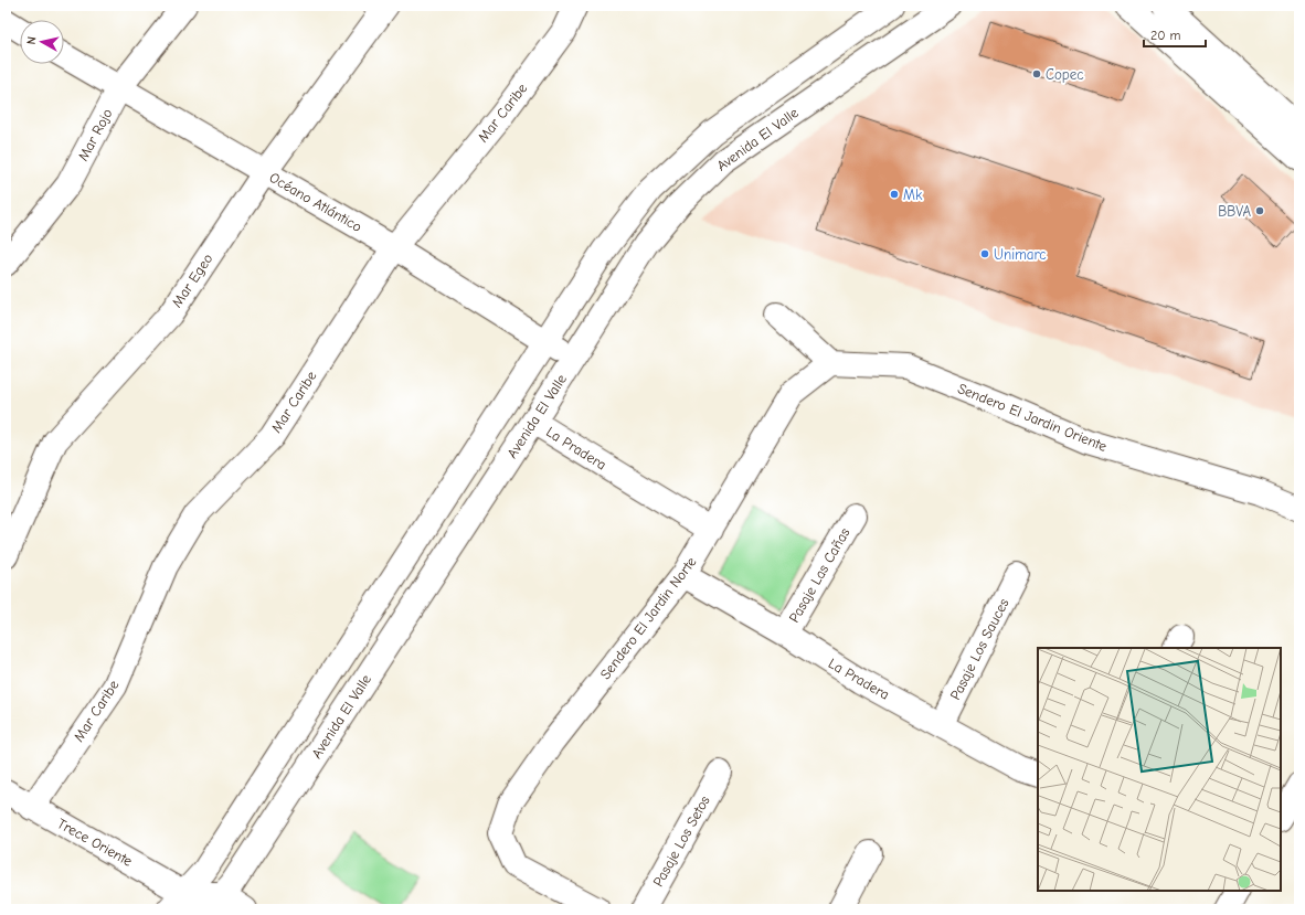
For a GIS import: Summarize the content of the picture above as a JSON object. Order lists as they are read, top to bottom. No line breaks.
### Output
{"streets":{"street":["Mar Caribe","Mar Rojo","Avenida El Valle","Océano Atlántico","Mar Egeo","Sendero El Jardin Oriente","La Pradera","Pasaje Las Cañas","Sendero El Jardin Norte","Pasaje Los Sauces","Pasaje Los Setos","Trece Oriente"]},"crossings":[["Mar Caribe","Océano Atlántico"],["Mar Caribe","Trece Oriente"],["Mar Rojo","Océano Atlántico"],["Avenida El Valle","Océano Atlántico"],["Avenida El Valle","La Pradera"],["Avenida El Valle","Trece Oriente"],["Océano Atlántico","Mar Egeo"],["Sendero El Jardin Oriente","Sendero El Jardin Norte"],["La Pradera","Pasaje Las Cañas"],["La Pradera","Sendero El Jardin Norte"],["La Pradera","Pasaje Los Sauces"]],"places":["Copec","Mk","BBVA","Unimarc"],"scale_bar":"20 m","north":"left"}
